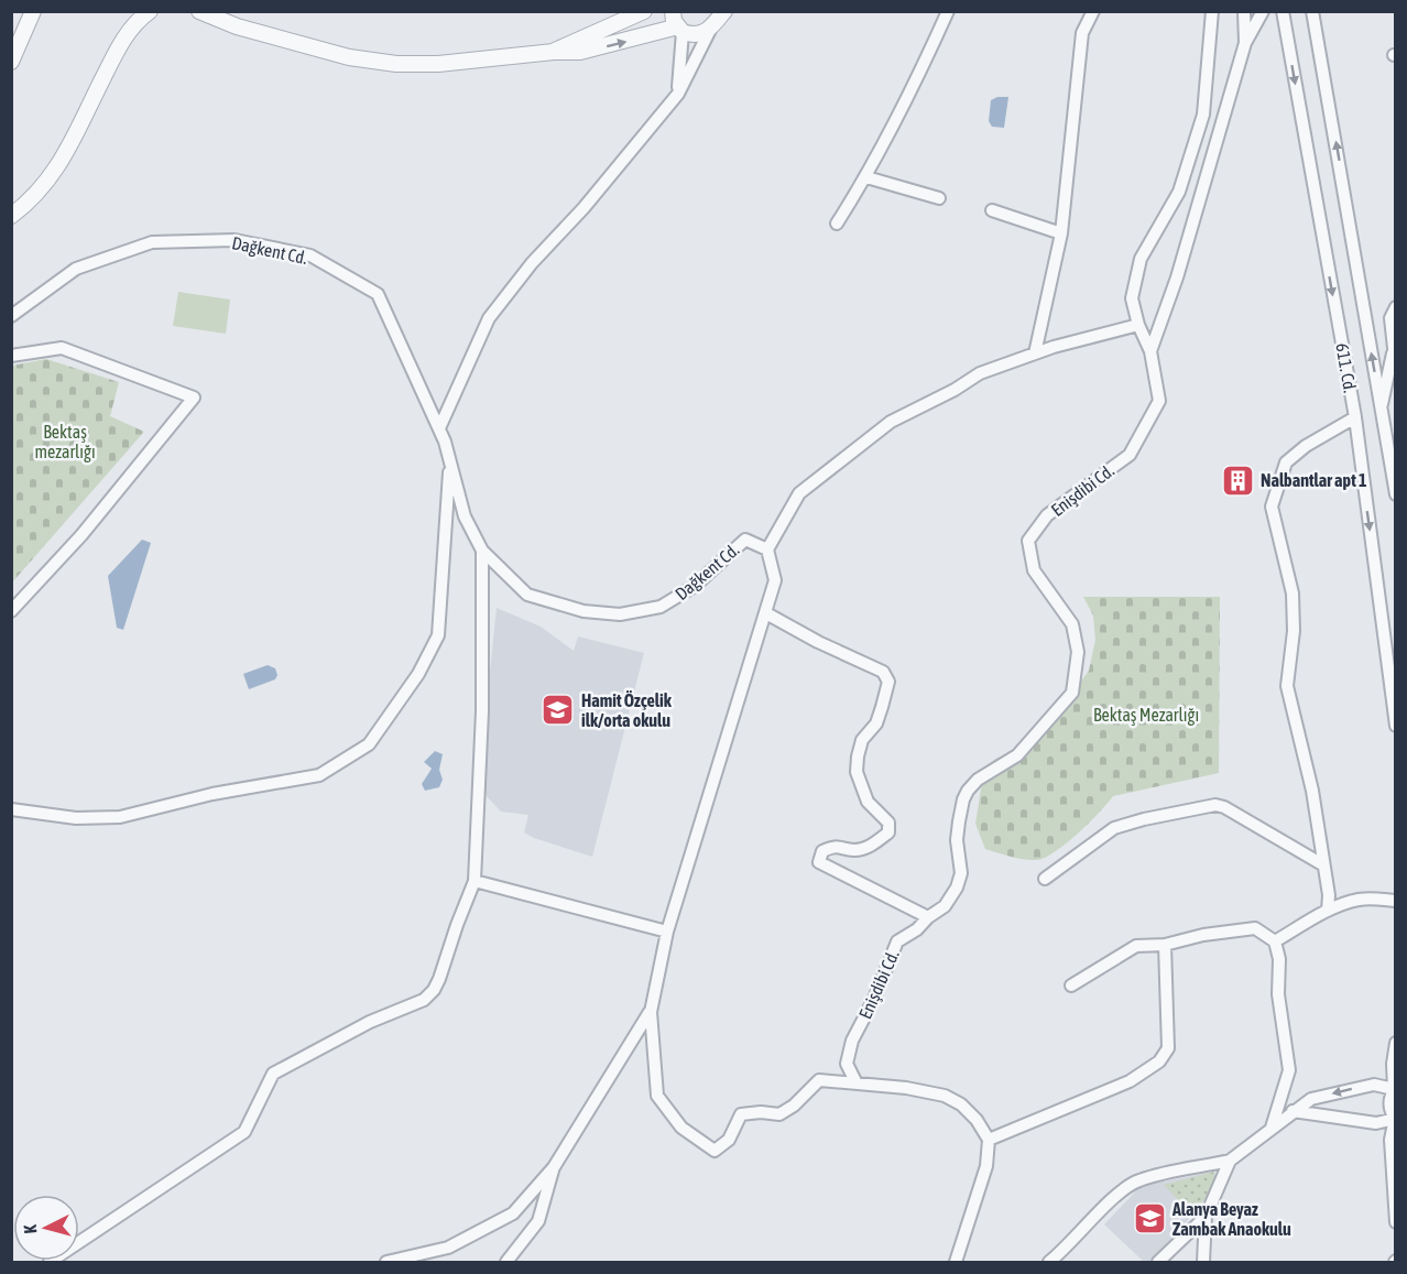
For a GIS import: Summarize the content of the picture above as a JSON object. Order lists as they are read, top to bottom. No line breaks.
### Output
{"streets":{"street":["Dağkent Cd.","611. Cd.","Enişdibi Cd."]},"crossings":[["Dağkent Cd.","Enişdibi Cd."]],"parks":["Bektaş mezarlığı","Bektaş Mezarlığı"],"places":{"building":["Nalbantlar apt 1"],"school or university":["Hamit Özçelik ilk/orta okulu","Alanya Beyaz Zambak Anaokulu"]},"north":"left"}
